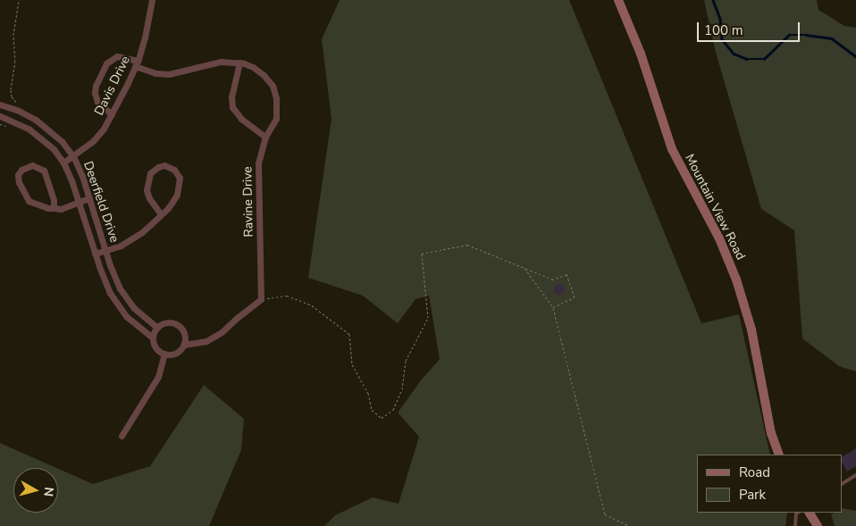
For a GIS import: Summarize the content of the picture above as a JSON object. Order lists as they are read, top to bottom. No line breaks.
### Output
{"streets":{"street":["Davis Drive","Deerfield Drive","Ravine Drive","Mountain View Road"]},"crossings":[["Davis Drive","Deerfield Drive"],["Davis Drive","Ravine Drive"]],"legend":["Road","Park"],"scale_bar":"100 m","north":"right"}
